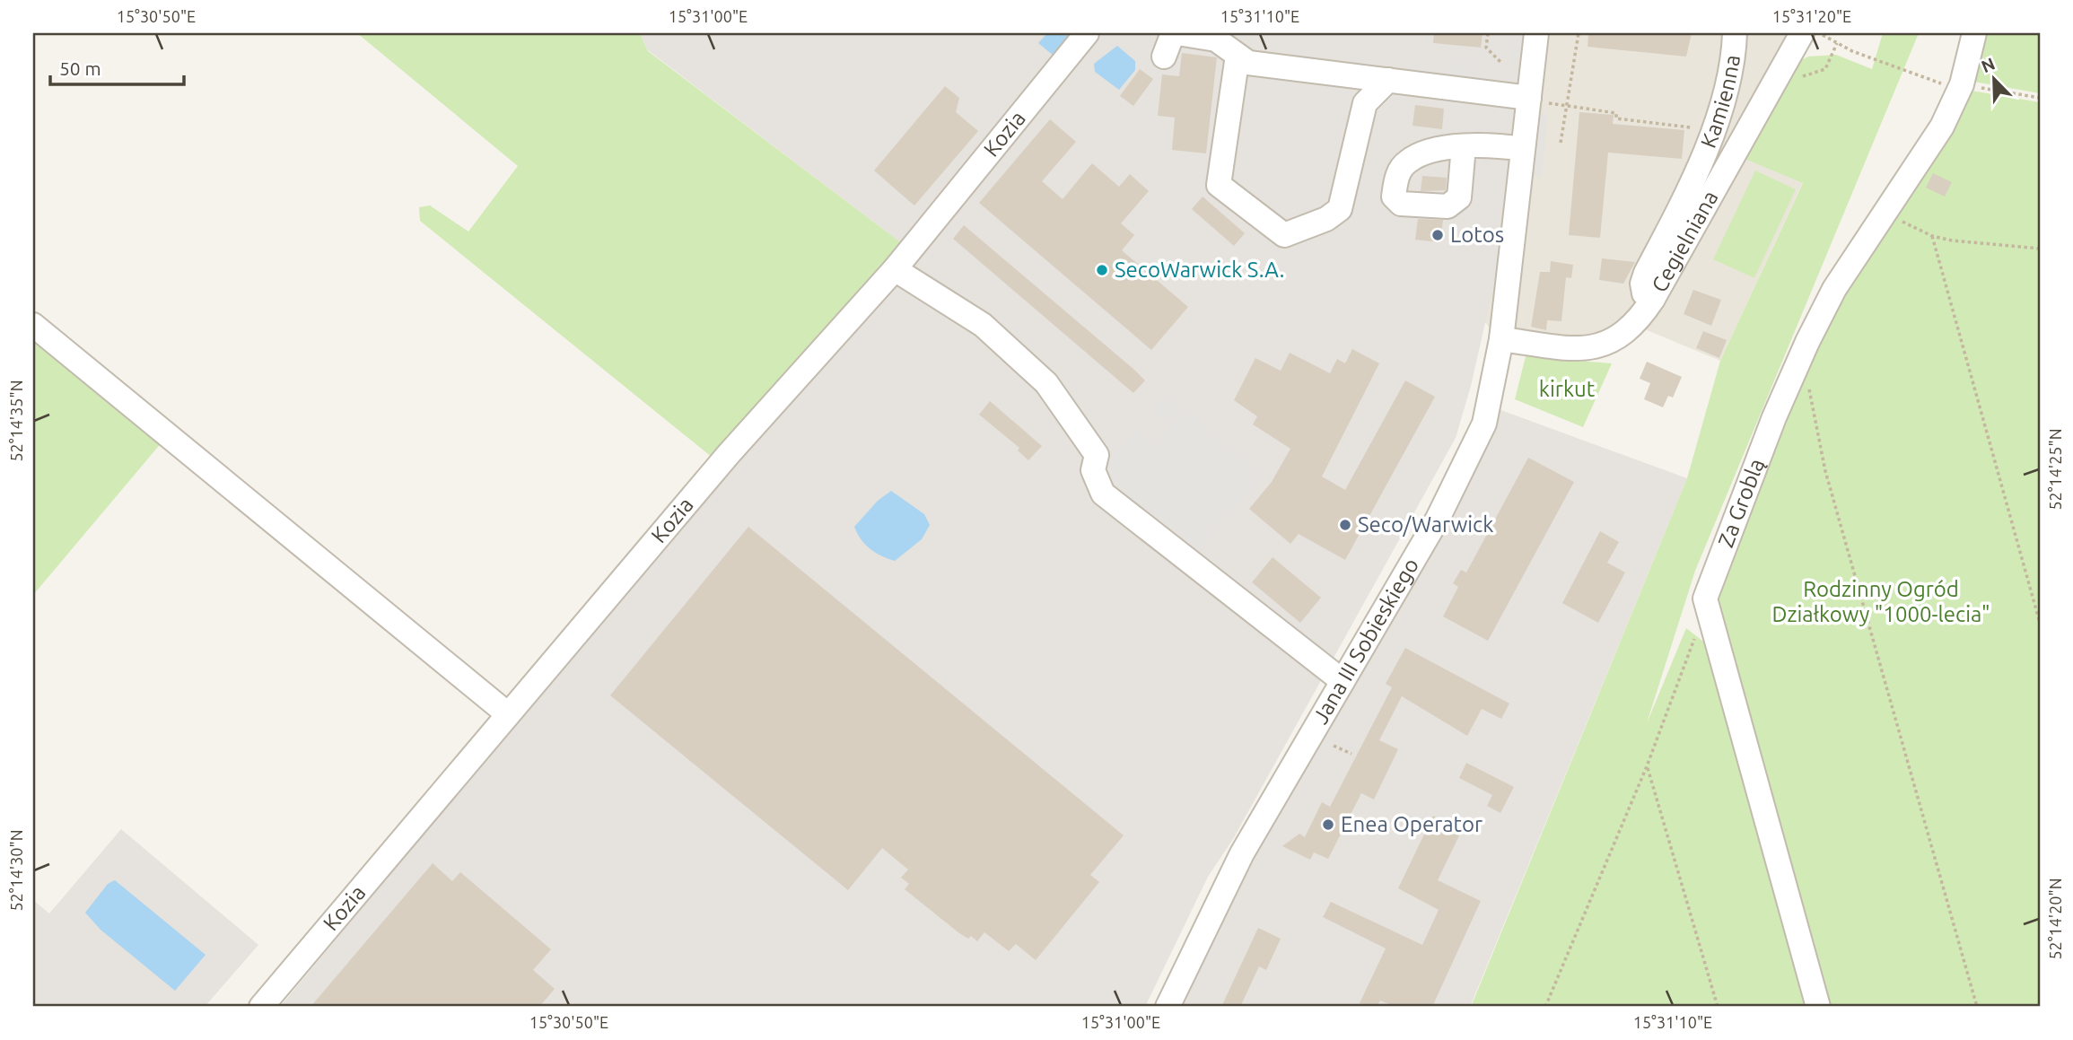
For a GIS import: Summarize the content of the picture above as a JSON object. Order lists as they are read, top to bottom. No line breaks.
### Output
{"streets":{"street":["Kamienna","Kozia","Cegielniana","Za Groblą","Jana III Sobieskiego"]},"crossings":[["Kamienna","Cegielniana"],["Cegielniana","Jana III Sobieskiego"]],"parks":["kirkut","Rodzinny Ogród Działkowy \"1000-lecia\""],"places":["Lotos","SecoWarwick S.A.","Seco/Warwick","Enea Operator"],"scale_bar":"50 m","north":"top left","coordinates":["15°30'50\"E","15°31'00\"E","15°31'10\"E","15°31'20\"E","52°14'35\"N","52°14'25\"N","52°14'30\"N","52°14'20\"N"]}
